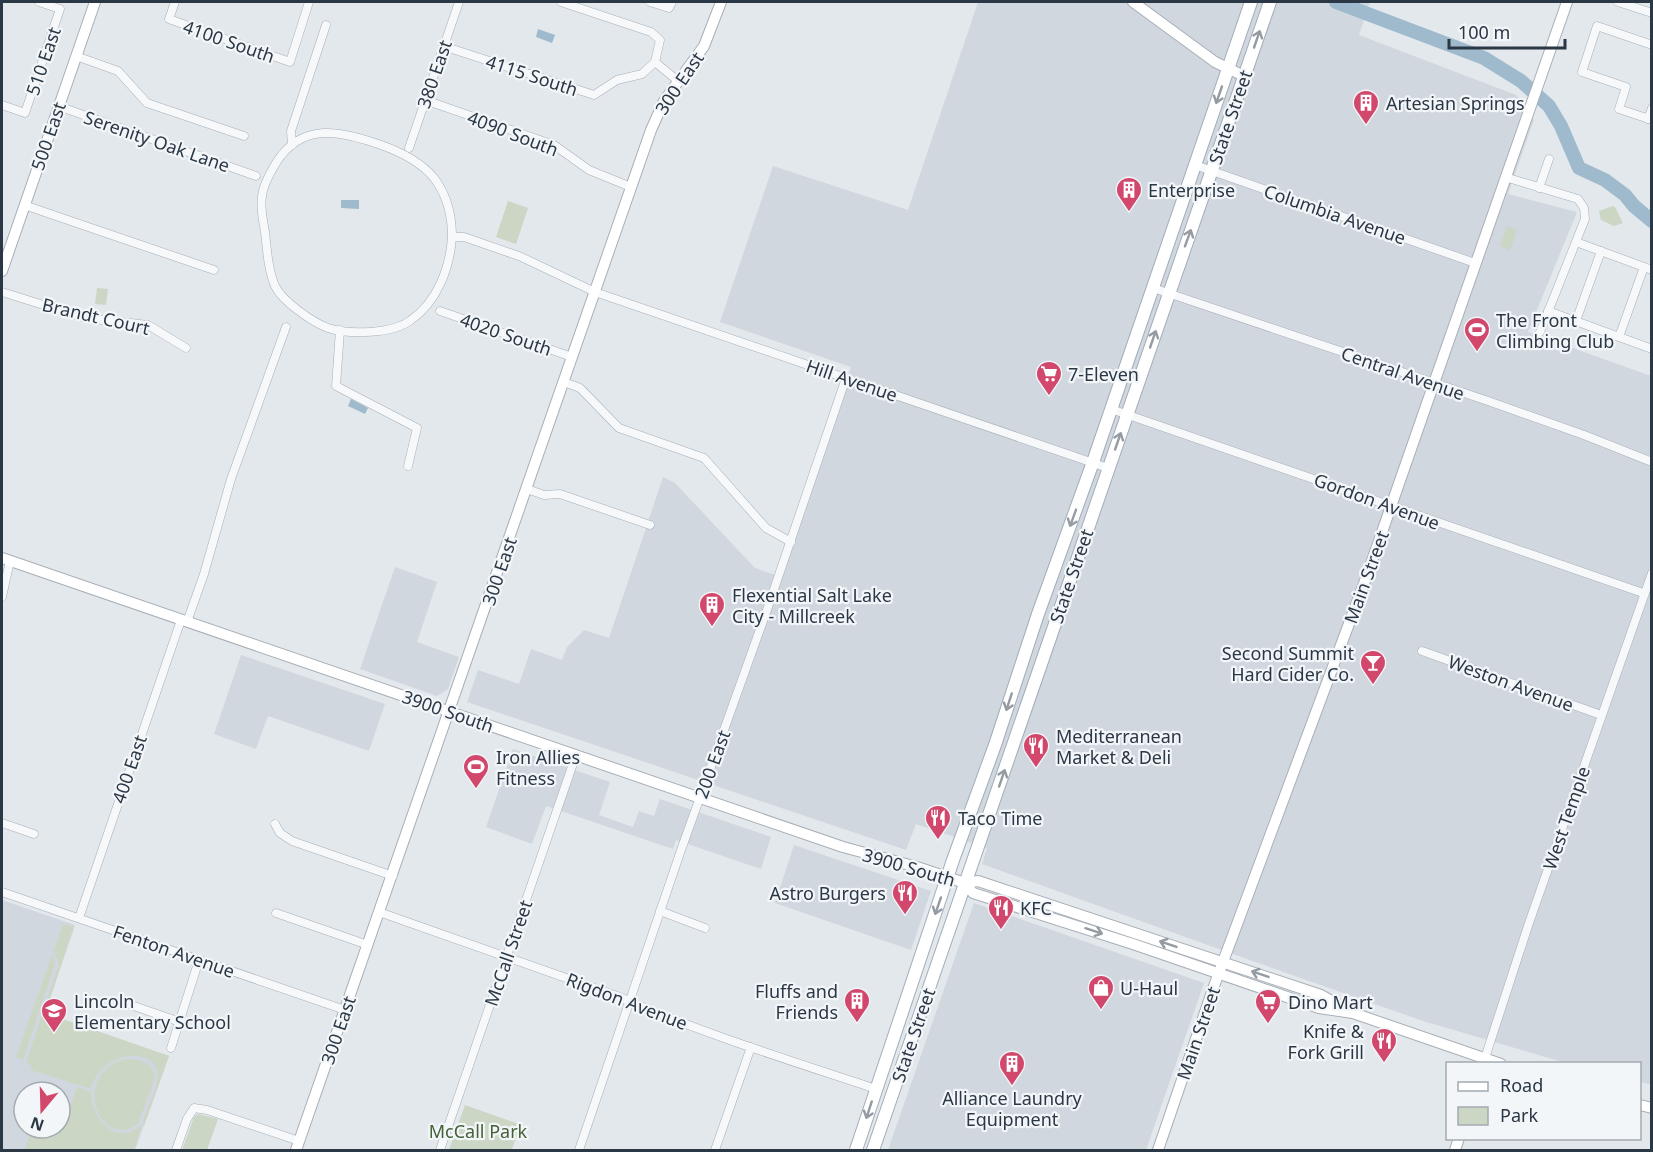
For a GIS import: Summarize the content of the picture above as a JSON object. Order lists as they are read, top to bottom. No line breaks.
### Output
{"streets":{"main road":["State Street"],"street":["4100 South","510 East","380 East","4115 South","300 East","4090 South","500 East","Serenity Oak Lane","Columbia Avenue","Brandt Court","4020 South","Central Avenue","Hill Avenue","Gordon Avenue","Main Street","Weston Avenue","3900 South","200 East","400 East","West Temple","Fenton Avenue","McCall Street","Rigdon Avenue"]},"crossings":[["380 East","4115 South"],["380 East","4090 South"],["300 East","4090 South"],["300 East","4020 South"],["300 East","Hill Avenue"],["300 East","3900 South"],["300 East","Fenton Avenue"],["300 East","Rigdon Avenue"],["State Street","Columbia Avenue"],["State Street","Central Avenue"],["State Street","Hill Avenue"],["State Street","Gordon Avenue"],["State Street","3900 South"],["State Street","Rigdon Avenue"],["500 East","Serenity Oak Lane"],["Columbia Avenue","Main Street"],["Central Avenue","Main Street"],["Hill Avenue","200 East"],["Gordon Avenue","Main Street"],["Gordon Avenue","West Temple"],["Main Street","3900 South"],["Weston Avenue","West Temple"],["3900 South","200 East"],["3900 South","400 East"],["3900 South","West Temple"],["3900 South","McCall Street"],["200 East","Rigdon Avenue"],["400 East","Fenton Avenue"],["McCall Street","Rigdon Avenue"]],"parks":["McCall Park"],"places":{"building":["Artesian Springs","Enterprise","Flexential Salt Lake City - Millcreek","Fluffs and Friends","Alliance Laundry Equipment"],"sports":["The Front Climbing Club","Iron Allies Fitness"],"supermarket":["7-Eleven","Dino Mart"],"bar":["Second Summit Hard Cider Co."],"restaurant":["Mediterranean Market & Deli","Taco Time","Astro Burgers","KFC","Knife & Fork Grill"],"shop":["U-Haul"],"school or university":["Lincoln Elementary School"]},"legend":["Road","Park"],"scale_bar":"100 m","north":"bottom"}
